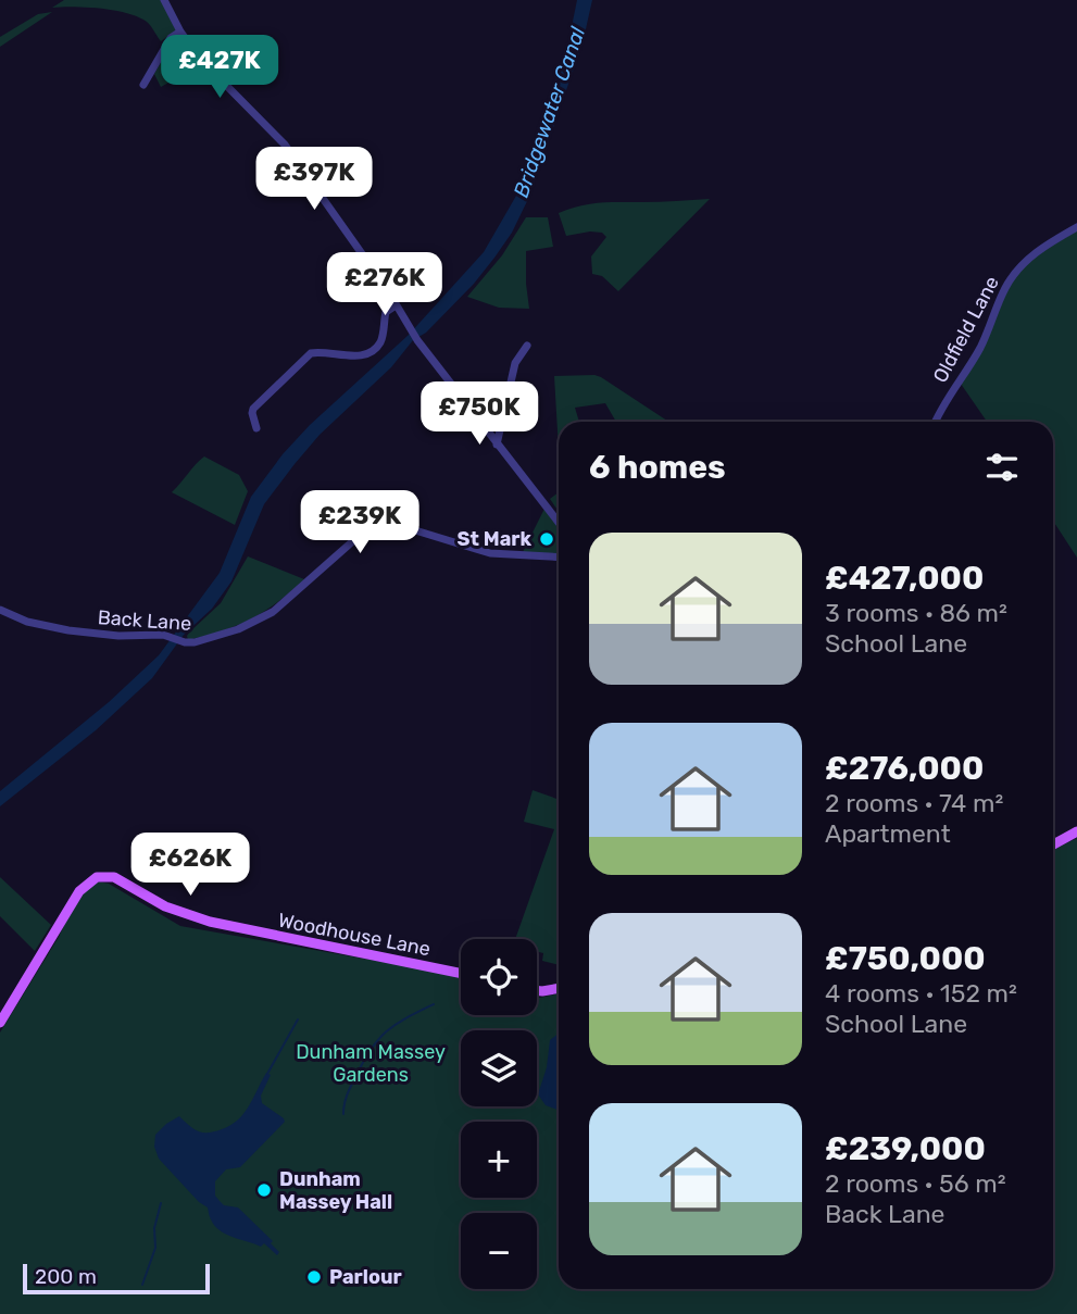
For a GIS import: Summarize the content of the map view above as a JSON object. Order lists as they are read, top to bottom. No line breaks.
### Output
{"streets":{"main road":["Woodhouse Lane"],"street":["Oldfield Lane","Back Lane"]},"water":["Bridgewater Canal"],"parks":["Dunham Massey Gardens"],"places":["St Mark","Dunham Massey Hall","Parlour"],"scale_bar":"200 m","page":{"price":["£427K","£397K","£276K","£750K","£239K","£626K"],"heading":"6 homes","list":[{"name":"£427,000","note":"3 rooms · 86 m² · School Lane"},{"name":"£276,000","note":"2 rooms · 74 m² · Apartment"},{"name":"£750,000","note":"4 rooms · 152 m² · School Lane"},{"name":"£239,000","note":"2 rooms · 56 m² · Back Lane"}],"map_buttons":["+","−"],"scale":"200 m"}}
